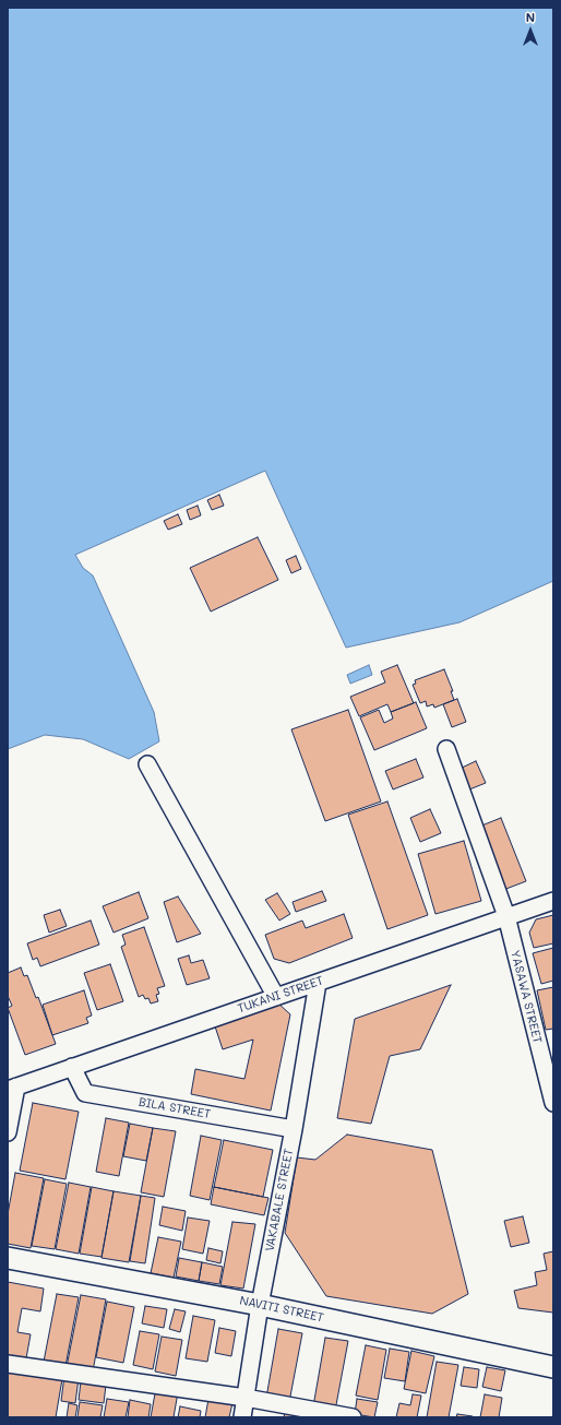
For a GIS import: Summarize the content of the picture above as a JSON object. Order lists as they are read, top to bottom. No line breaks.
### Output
{"streets":{"main road":["NAVITI STREET"],"street":["TUKANI STREET","YASAWA STREET","BILA STREET","VAKABALE STREET"]},"crossings":[["TUKANI STREET","YASAWA STREET"],["TUKANI STREET","BILA STREET"],["TUKANI STREET","VAKABALE STREET"],["BILA STREET","VAKABALE STREET"],["VAKABALE STREET","NAVITI STREET"]],"north":"top"}
